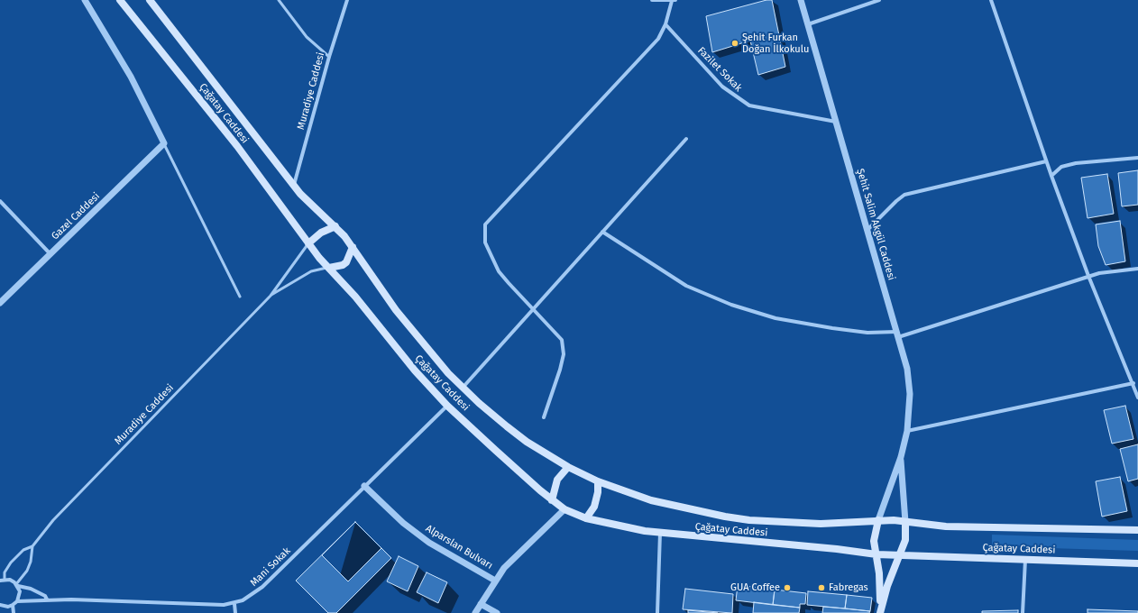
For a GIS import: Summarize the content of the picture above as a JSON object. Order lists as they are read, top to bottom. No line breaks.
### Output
{"streets":{"main road":["Çağatay Caddesi"],"street":["Fazilet Sokak","Muradiye Caddesi","Gazel Caddesi","Şehit Salim Akgül Caddesi","Alparslan Bulvarı","Mani Sokak"]},"crossings":[["Fazilet Sokak","Şehit Salim Akgül Caddesi"],["Muradiye Caddesi","Çağatay Caddesi"],["Çağatay Caddesi","Şehit Salim Akgül Caddesi"],["Çağatay Caddesi","Mani Sokak"],["Alparslan Bulvarı","Mani Sokak"]],"places":["Şehit Furkan Doğan İlkokulu","GUA Coffee","Fabregas"]}
